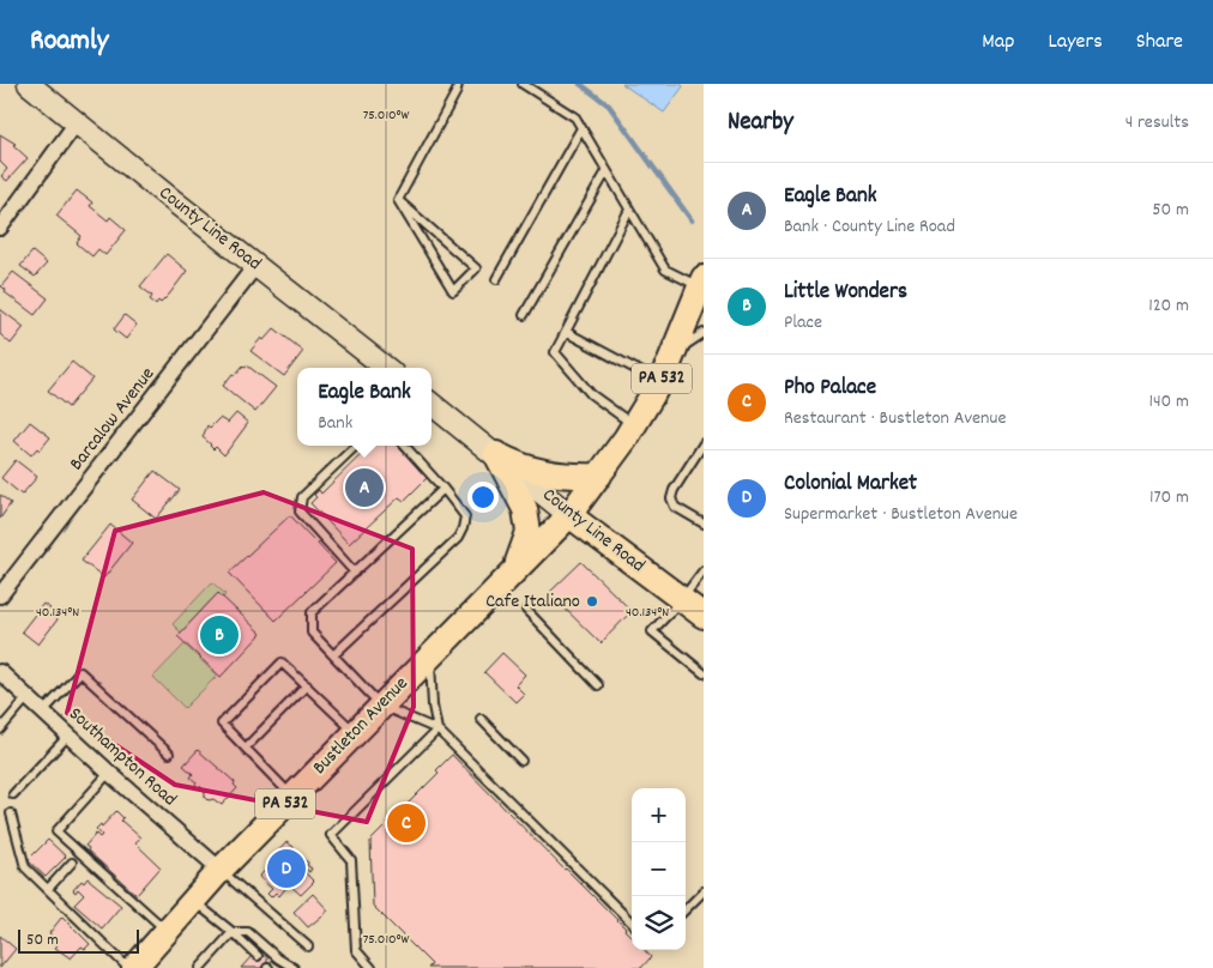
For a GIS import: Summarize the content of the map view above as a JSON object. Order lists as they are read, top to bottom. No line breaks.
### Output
{"streets":{"main road":["County Line Road","PA 532","Bustleton Avenue"],"street":["Barcalow Avenue","Southampton Road"]},"crossings":[["County Line Road","PA 532"],["County Line Road","Barcalow Avenue"],["County Line Road","Bustleton Avenue"],["PA 532","Bustleton Avenue"],["Bustleton Avenue","Southampton Road"]],"places":["Cafe Italiano"],"scale_bar":"50 m","page":{"header":"Roamly","nav":["Map","Layers","Share"],"heading":["Nearby","4 results"],"list":[{"mark":"A","name":"Eagle Bank","note":"Bank · County Line Road","value":"50 m"},{"mark":"B","name":"Little Wonders","note":"Place","value":"120 m"},{"mark":"C","name":"Pho Palace","note":"Restaurant · Bustleton Avenue","value":"140 m"},{"mark":"D","name":"Colonial Market","note":"Supermarket · Bustleton Avenue","value":"170 m"}],"popup":["Eagle Bank","Bank"],"pins":["A","B","C","D"],"map_buttons":["+","−"],"scale":"50 m"},"coordinates":["75.010°W","40.134°N"]}
